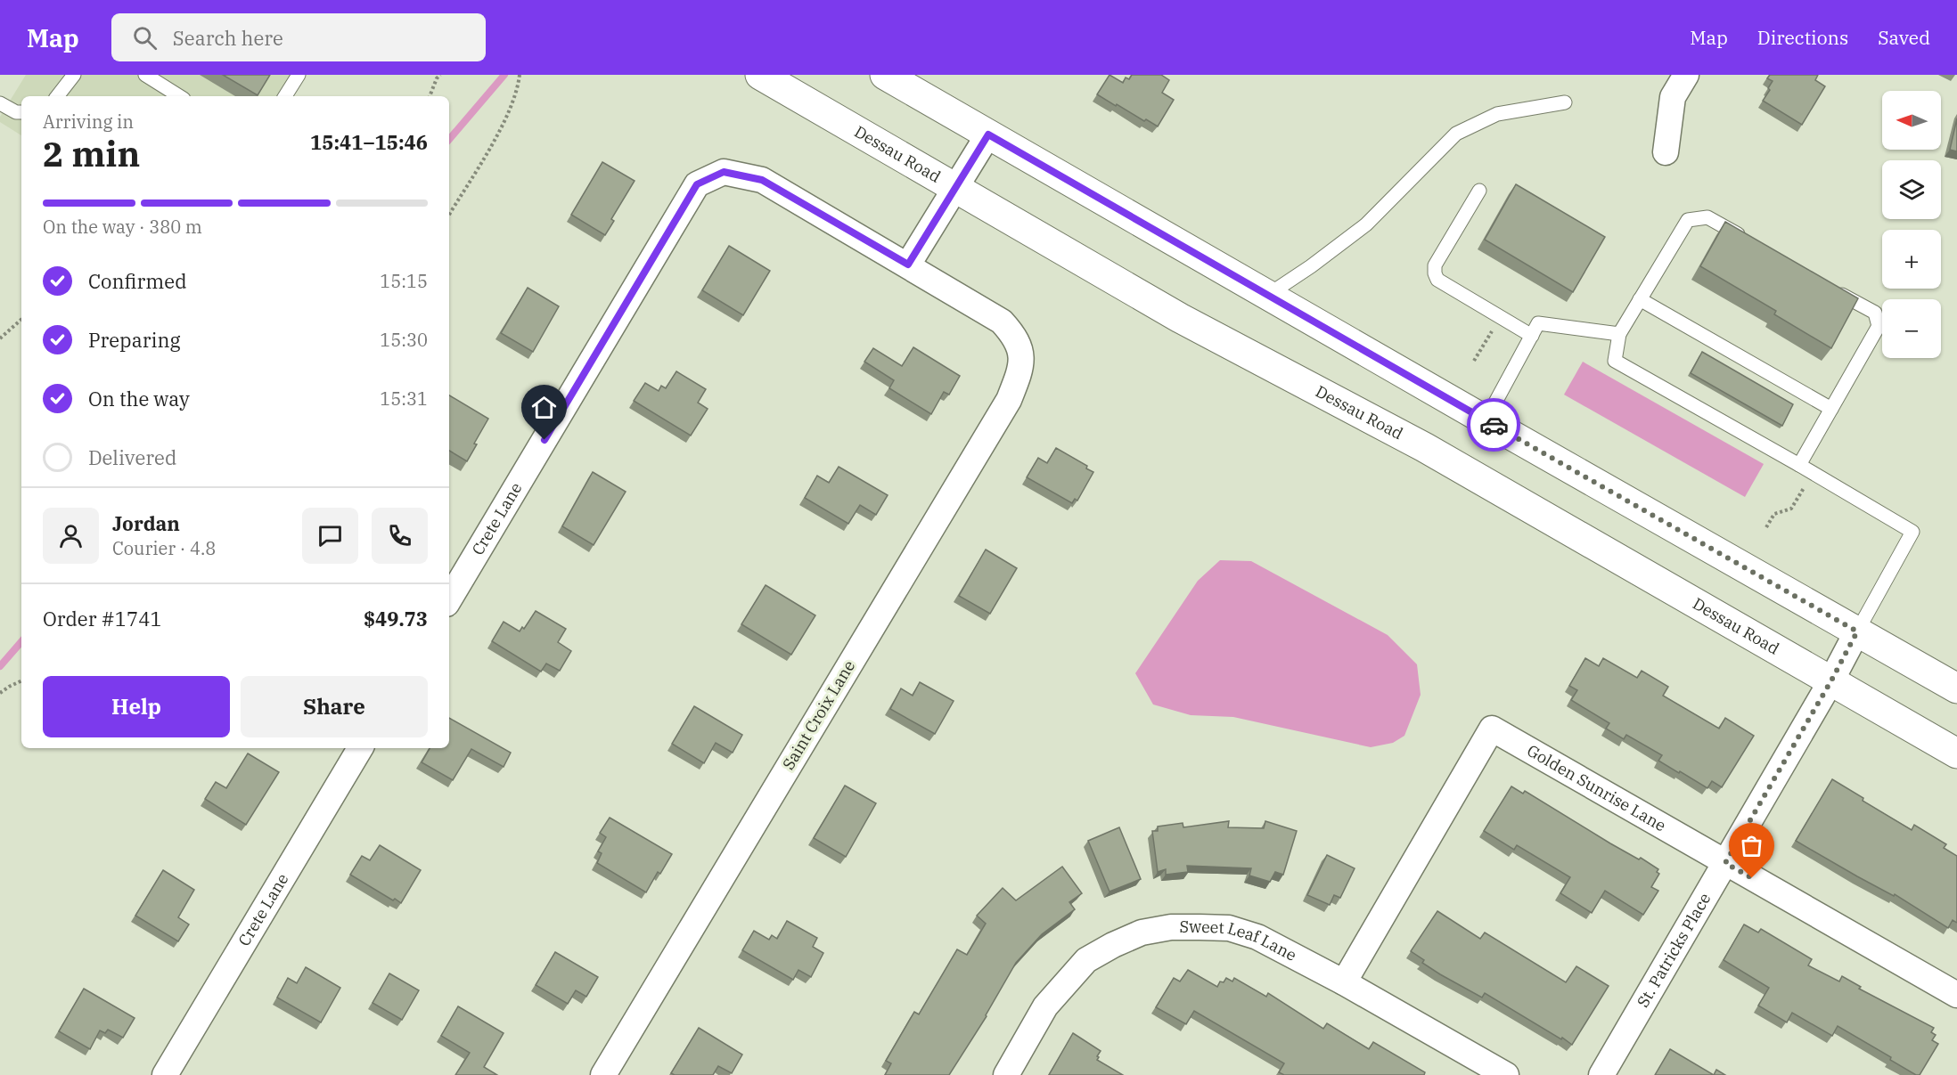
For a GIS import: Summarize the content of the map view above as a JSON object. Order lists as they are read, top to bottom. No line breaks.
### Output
{"streets":{"main road":["Dessau Road"],"street":["Crete Lane","Saint Croix Lane","Golden Sunrise Lane","Sweet Leaf Lane","St. Patricks Place"]},"crossings":[["Dessau Road","St. Patricks Place"],["Crete Lane","Saint Croix Lane"],["Golden Sunrise Lane","Sweet Leaf Lane"],["Golden Sunrise Lane","St. Patricks Place"]],"north":"left","page":{"header":"Map","search":"Search here","nav":["Map","Directions","Saved"],"map_buttons":["+","−"],"heading":["2 min","Arriving in","15:41–15:46"],"panel":["Jordan","Courier · 4.8","Order #1741","$49.73"],"bar":"On the way · 380 m","list":[["Confirmed","15:15"],["Preparing","15:30"],["On the way","15:31"],"Delivered"],"buttons":["Help","Share"]}}
